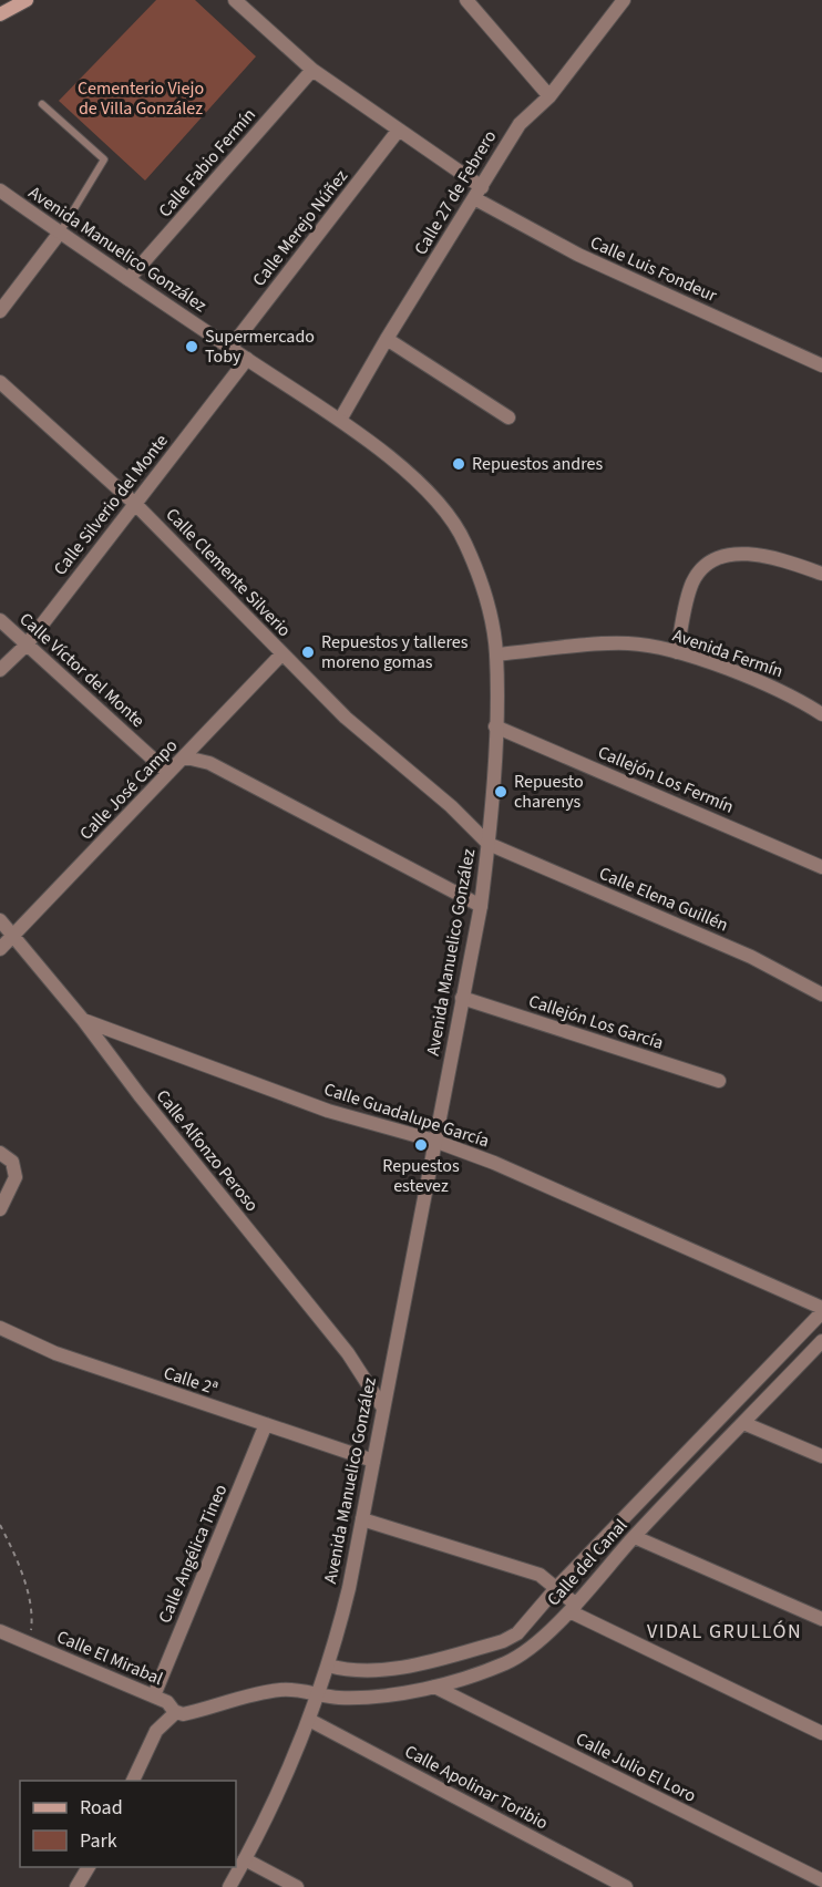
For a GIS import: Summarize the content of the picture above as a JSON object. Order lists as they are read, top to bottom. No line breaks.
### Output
{"streets":{"street":["Calle Fabio Fermín","Calle 27 de Febrero","Calle Merejo Núñez","Avenida Manuelico González","Calle Luis Fondeur","Calle Silverio del Monte","Calle Clemente Silverio","Avenida Fermín","Calle Víctor del Monte","Callejón Los Fermín","Calle José Campo","Calle Elena Guillén","Callejón Los García","Calle Guadalupe García","Calle Alfonzo Peroso","Calle 2ª","Calle Angélica Tineo","Calle del Canal","Calle El Mirabal","Calle Julio El Loro","Calle Apolinar Toribio"]},"crossings":[["Calle Fabio Fermín","Avenida Manuelico González"],["Calle Fabio Fermín","Calle Luis Fondeur"],["Calle 27 de Febrero","Avenida Manuelico González"],["Calle 27 de Febrero","Calle Luis Fondeur"],["Calle Merejo Núñez","Avenida Manuelico González"],["Calle Merejo Núñez","Calle Luis Fondeur"],["Avenida Manuelico González","Calle Silverio del Monte"],["Avenida Manuelico González","Calle Clemente Silverio"],["Avenida Manuelico González","Avenida Fermín"],["Avenida Manuelico González","Callejón Los Fermín"],["Avenida Manuelico González","Calle Elena Guillén"],["Avenida Manuelico González","Callejón Los García"],["Avenida Manuelico González","Calle Guadalupe García"],["Avenida Manuelico González","Calle Alfonzo Peroso"],["Avenida Manuelico González","Calle 2ª"],["Avenida Manuelico González","Calle del Canal"],["Avenida Manuelico González","Calle Apolinar Toribio"],["Calle Silverio del Monte","Calle Clemente Silverio"],["Calle Silverio del Monte","Calle Víctor del Monte"],["Calle Clemente Silverio","Calle José Campo"],["Calle Clemente Silverio","Calle Elena Guillén"],["Calle Víctor del Monte","Calle José Campo"],["Calle José Campo","Calle Alfonzo Peroso"],["Calle Guadalupe García","Calle Alfonzo Peroso"],["Calle 2ª","Calle Angélica Tineo"],["Calle Angélica Tineo","Calle El Mirabal"],["Calle del Canal","Calle Julio El Loro"]],"districts":["VIDAL GRULLÓN"],"parks":["Cementerio Viejo de Villa González"],"places":["Supermercado Toby","Repuestos andres","Repuestos y talleres moreno gomas","Repuesto charenys","Repuestos estevez"],"legend":["Road","Park"]}
